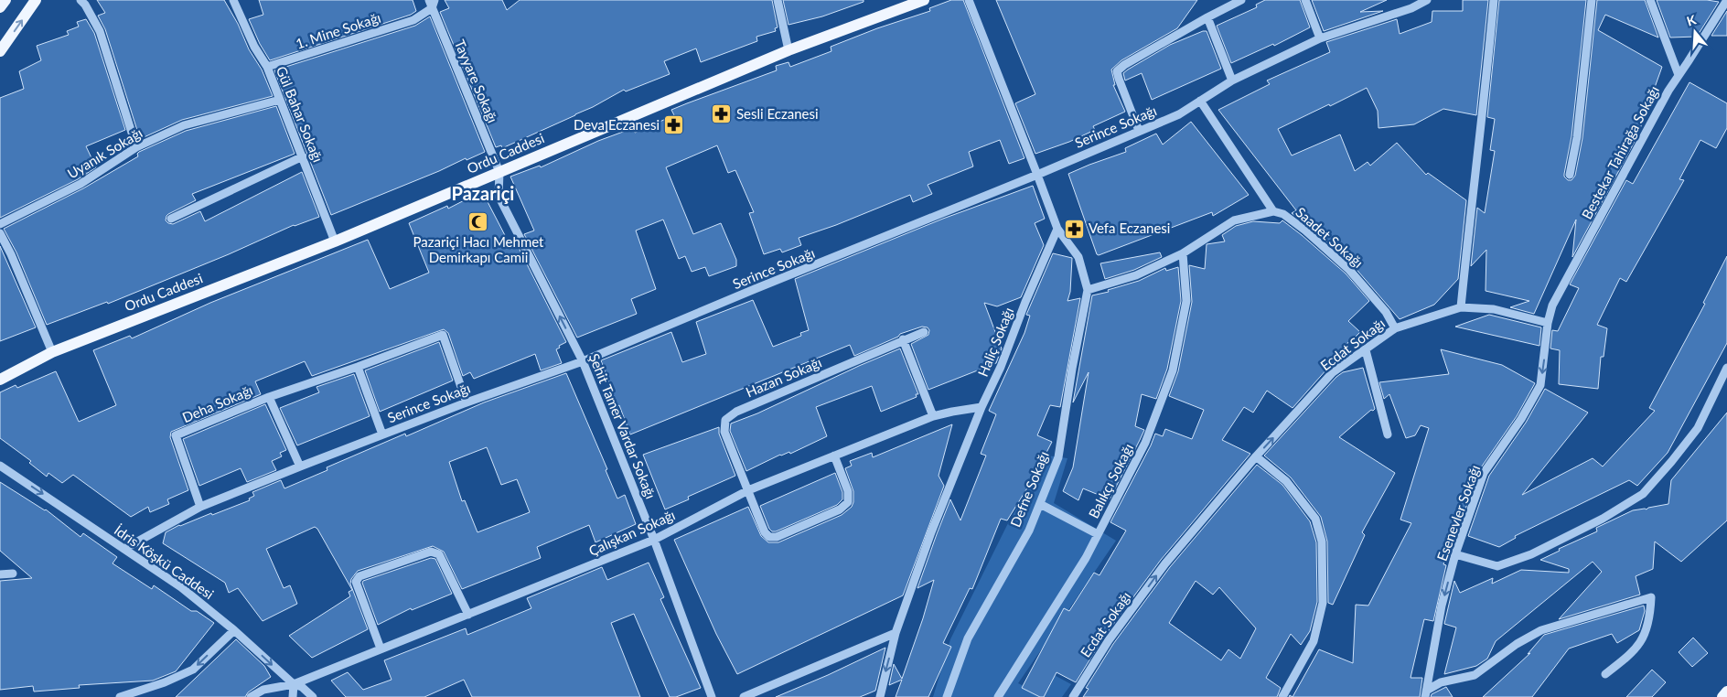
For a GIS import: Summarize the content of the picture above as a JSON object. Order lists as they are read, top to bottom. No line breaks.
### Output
{"streets":{"main road":["Ordu Caddesi"],"street":["1. Mine Sokağı","Tayyare Sokağı","Gül Bahar Sokağı","Serince Sokağı","Bestekar Tahirağa Sokağı","Uyanık Sokağı","Saadet Sokağı","Haliç Sokağı","Ecdat Sokağı","Hazan Sokağı","Deha Sokağı","Şehit Tamer Vardar Sokağı","Balıkçı Sokağı","Defne Sokağı","Esenevler Sokağı","Çalışkan Sokağı","İdris Köşkü Caddesi"]},"crossings":[["1. Mine Sokağı","Tayyare Sokağı"],["1. Mine Sokağı","Gül Bahar Sokağı"],["Tayyare Sokağı","Ordu Caddesi"],["Tayyare Sokağı","Şehit Tamer Vardar Sokağı"],["Gül Bahar Sokağı","Uyanık Sokağı"],["Gül Bahar Sokağı","Ordu Caddesi"],["Serince Sokağı","Saadet Sokağı"],["Serince Sokağı","Deha Sokağı"],["Serince Sokağı","Şehit Tamer Vardar Sokağı"],["Serince Sokağı","İdris Köşkü Caddesi"],["Bestekar Tahirağa Sokağı","Esenevler Sokağı"],["Ordu Caddesi","Şehit Tamer Vardar Sokağı"],["Saadet Sokağı","Ecdat Sokağı"],["Haliç Sokağı","Defne Sokağı"],["Haliç Sokağı","Çalışkan Sokağı"],["Hazan Sokağı","Çalışkan Sokağı"],["Şehit Tamer Vardar Sokağı","Çalışkan Sokağı"],["Çalışkan Sokağı","İdris Köşkü Caddesi"]],"one_way":["Ecdat Sokağı","Şehit Tamer Vardar Sokağı","Esenevler Sokağı","İdris Köşkü Caddesi"],"districts":["Pazariçi"],"places":{"pharmacy":["Sesli Eczanesi","Deva Eczanesi","Vefa Eczanesi"],"mosque":["Pazariçi Hacı Mehmet Demirkapı Camii"]},"north":"top"}
